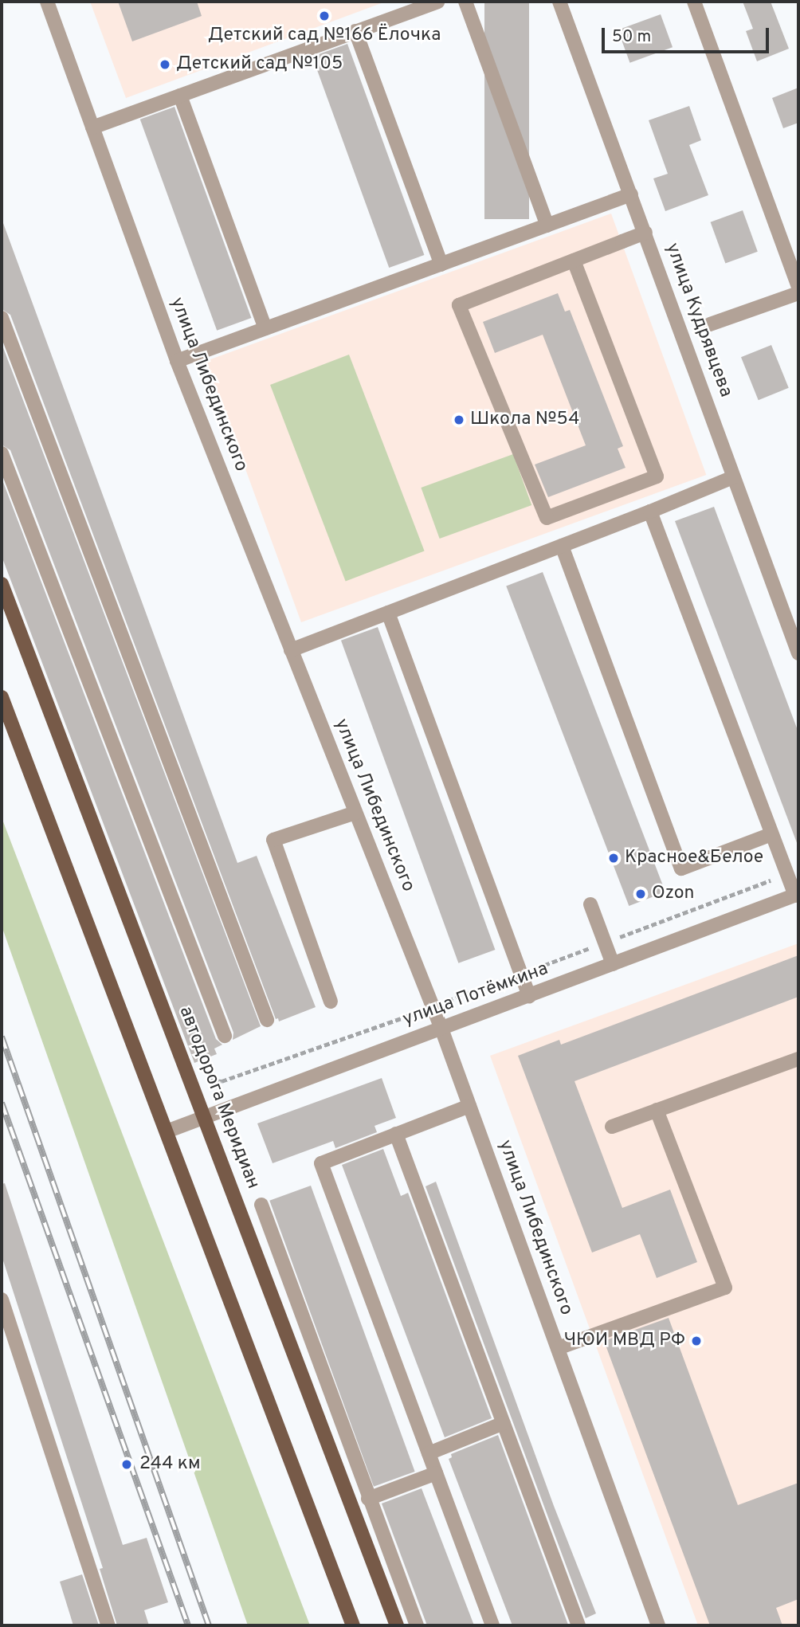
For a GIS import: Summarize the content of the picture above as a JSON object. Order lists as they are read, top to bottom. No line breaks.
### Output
{"streets":{"main road":["автодорога Меридиан"],"street":["улица Кудрявцева","улица Либединского","улица Потёмкина"]},"crossings":[["улица Либединского","улица Потёмкина"],["улица Потёмкина","автодорога Меридиан"]],"places":["Детский сад №166 Ёлочка","Детский сад №105","Школа №54","Красное&Белое","Ozon","ЧЮИ МВД РФ","244 км"],"scale_bar":"50 m"}
